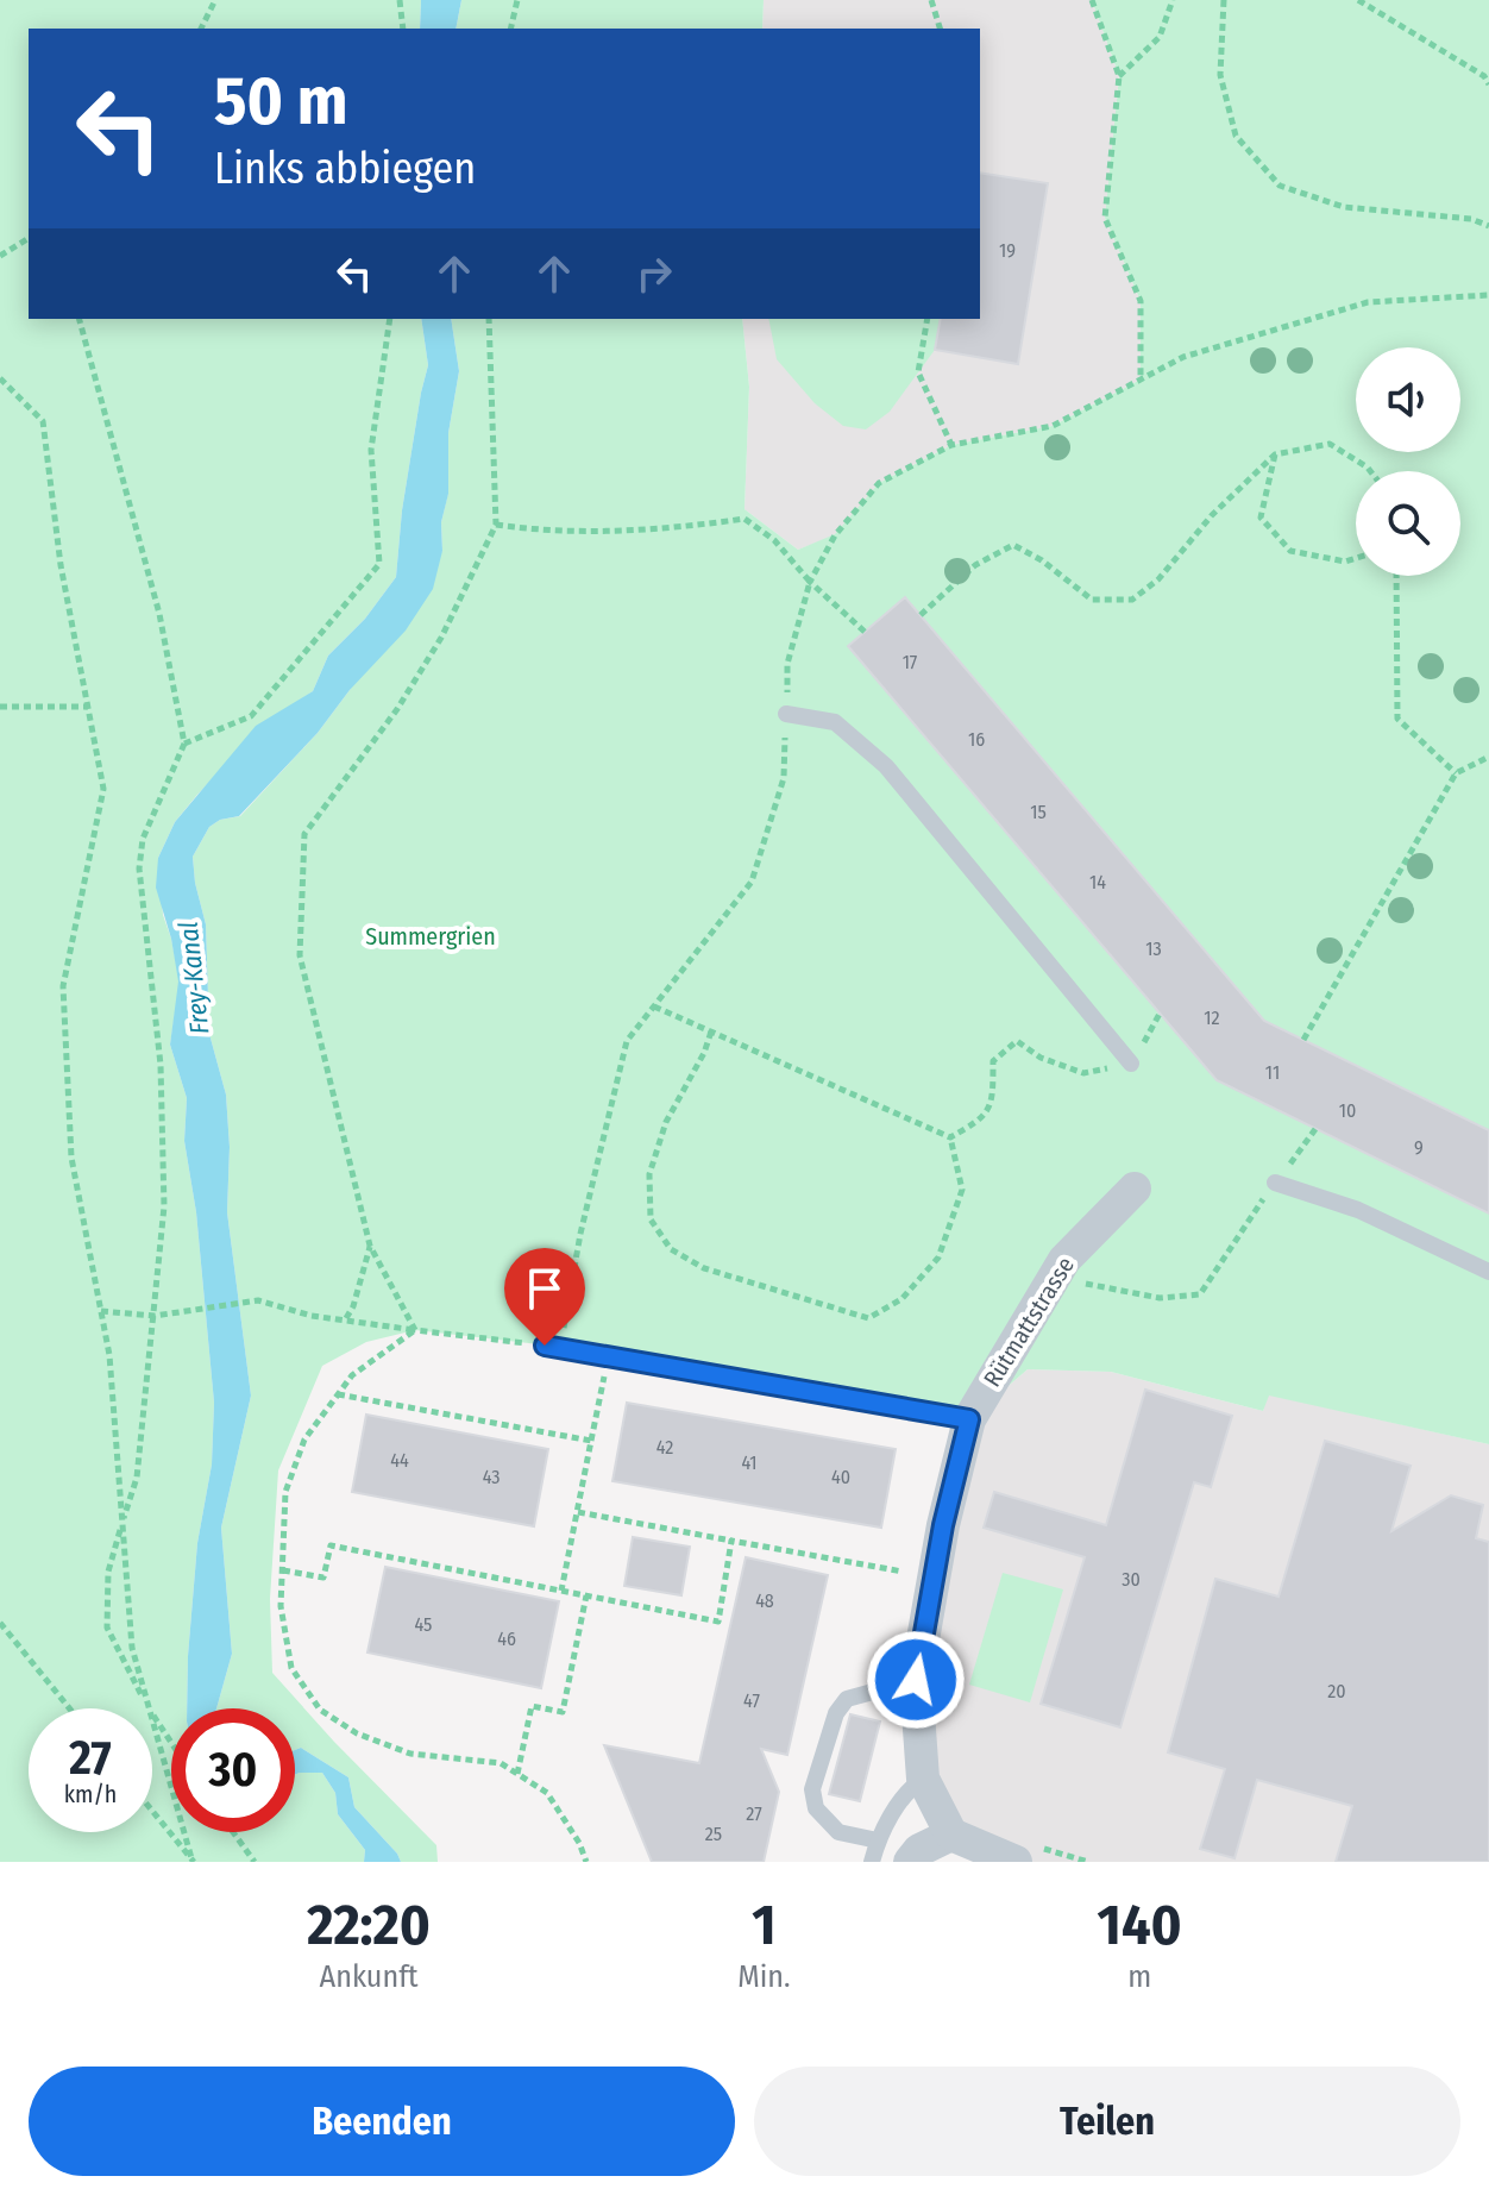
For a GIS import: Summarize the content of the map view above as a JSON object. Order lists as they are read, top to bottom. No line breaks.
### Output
{"streets":{"street":["Rütmattstrasse"]},"water":["Frey-Kanal"],"parks":["Summergrien"],"house_numbers":["19","17","16","15","14","13","12","11","10","9","42","44","41","43","40","30","48","45","46","20","47","27","25"],"page":{"turn":["50 m","Links abbiegen"],"speed":"27 km/h","limit":"30","eta":["22:20","Ankunft","1","Min.","140","m"],"buttons":["Beenden","Teilen"]}}
